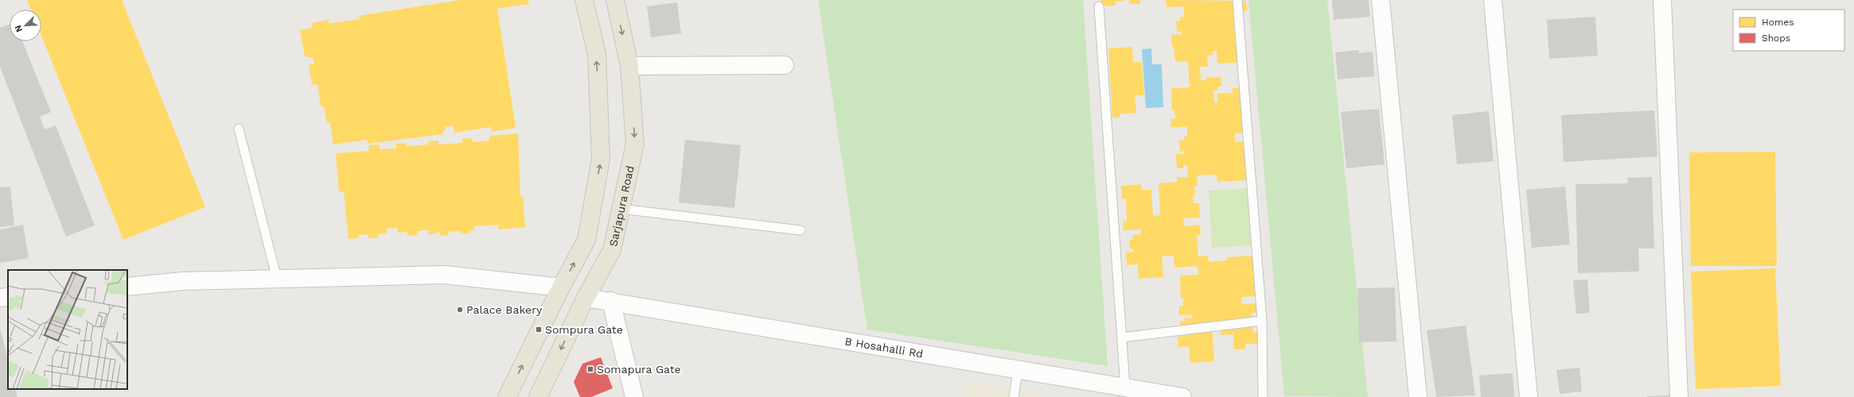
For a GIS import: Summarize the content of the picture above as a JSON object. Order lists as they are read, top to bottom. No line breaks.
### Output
{"streets":{"main road":["Sarjapura Road"],"street":["B Hosahalli Rd"]},"crossings":[["Sarjapura Road","B Hosahalli Rd"]],"places":{"other":["Palace Bakery"],"transit":["Sompura Gate","Somapura Gate"]},"legend":["Homes","Shops"],"north":"bottom left"}
